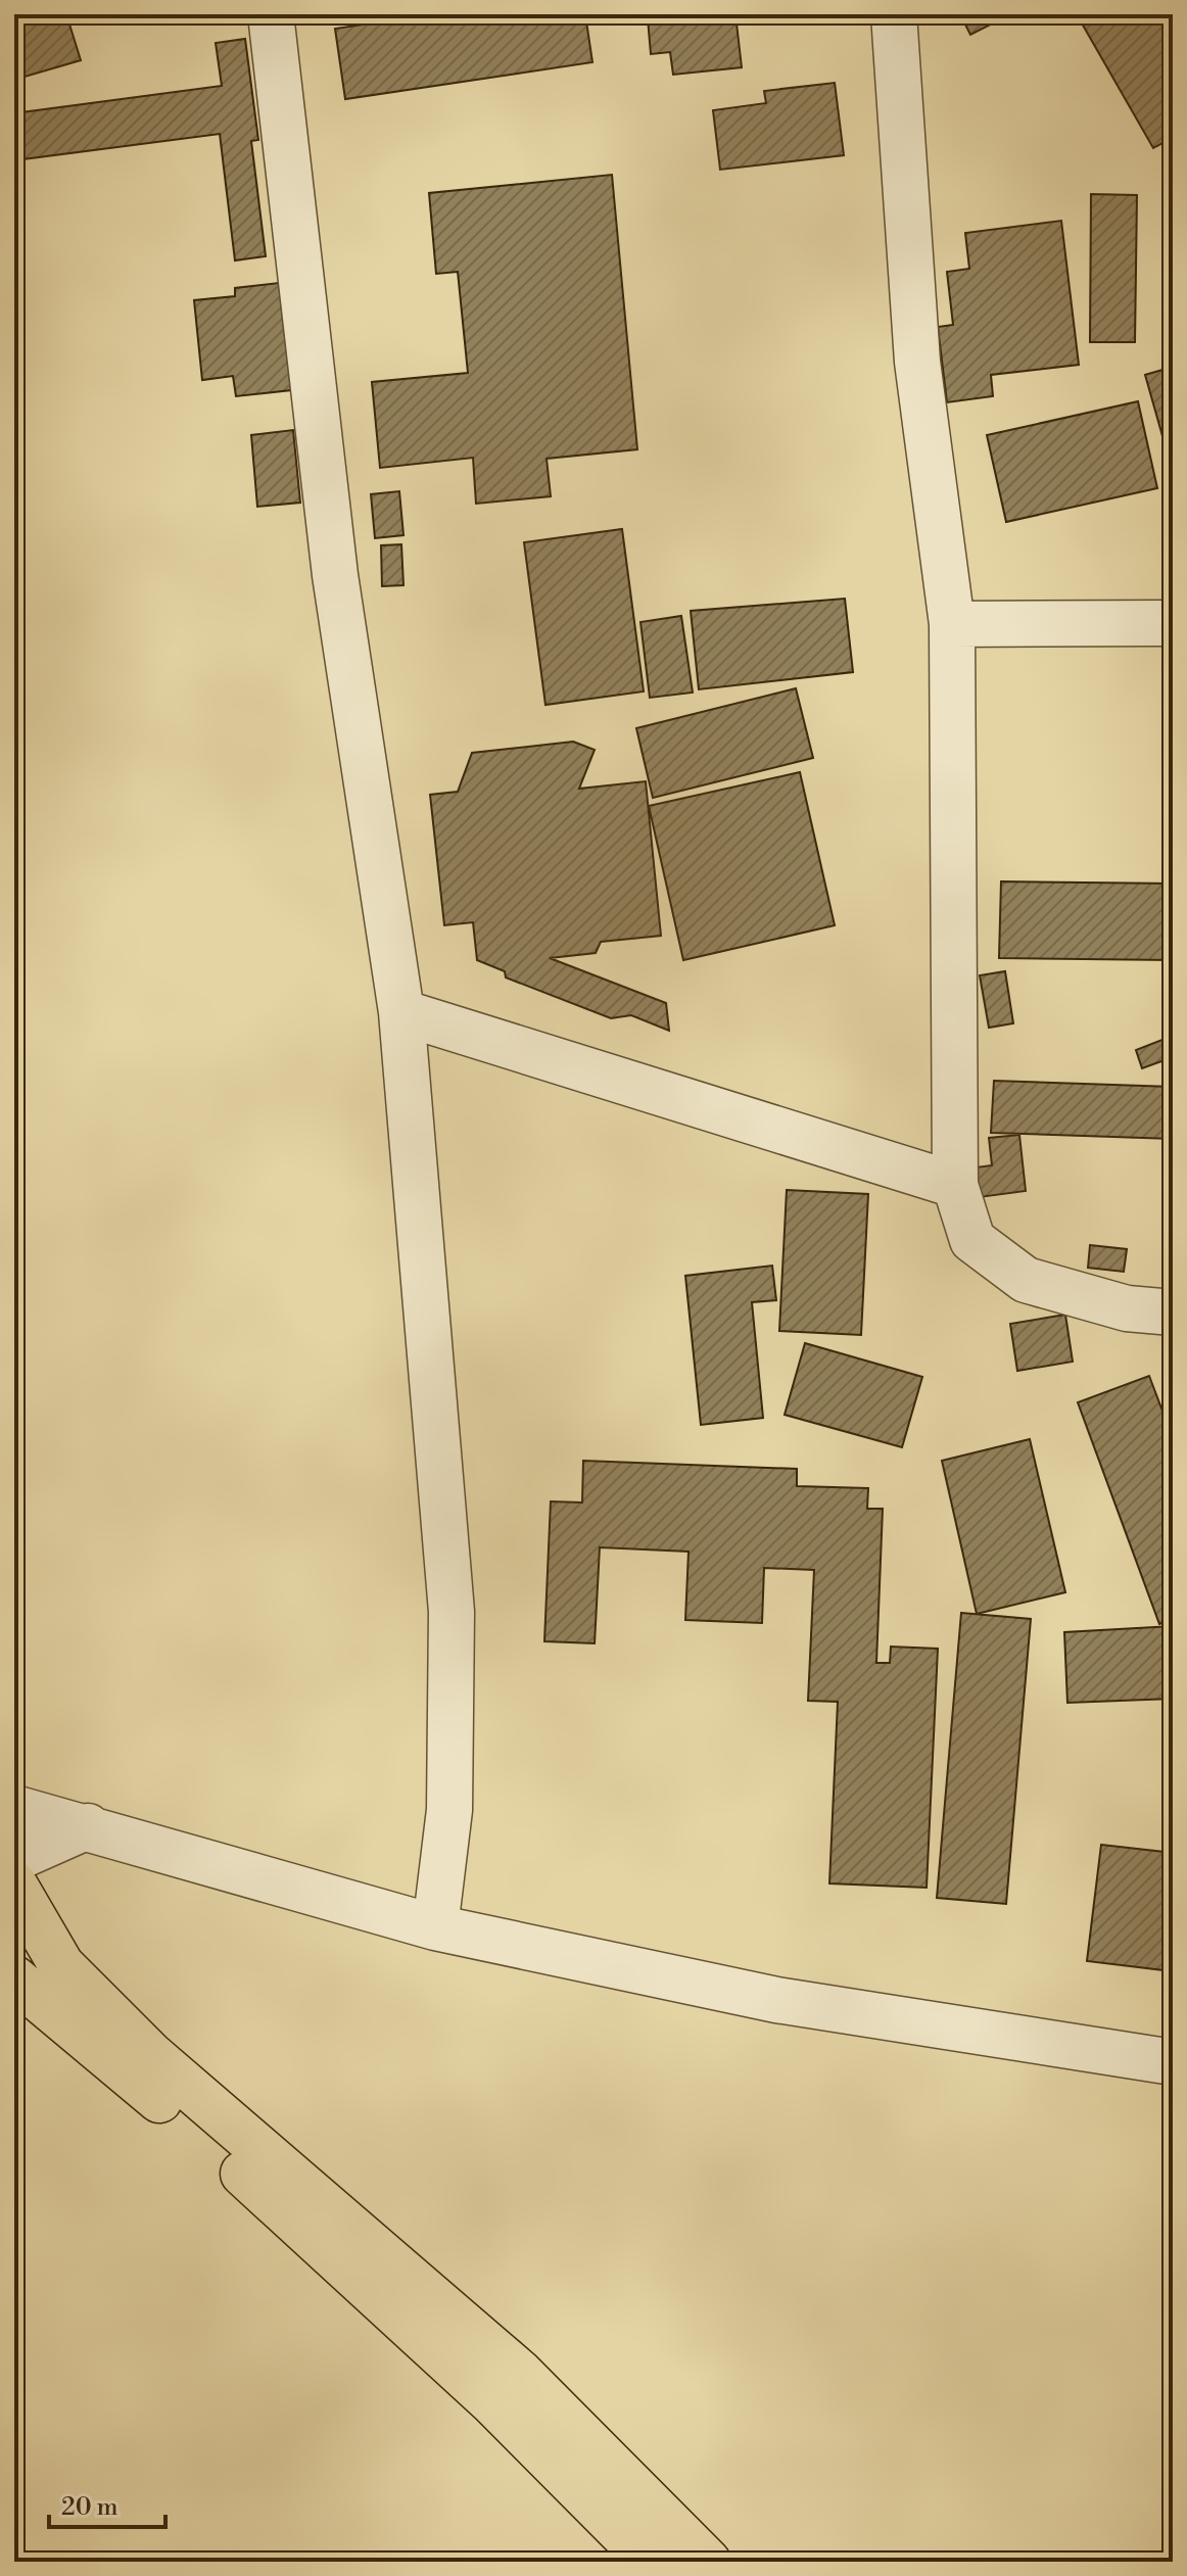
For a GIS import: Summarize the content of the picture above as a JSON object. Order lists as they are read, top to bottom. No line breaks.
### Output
{"scale_bar":"20 m"}
